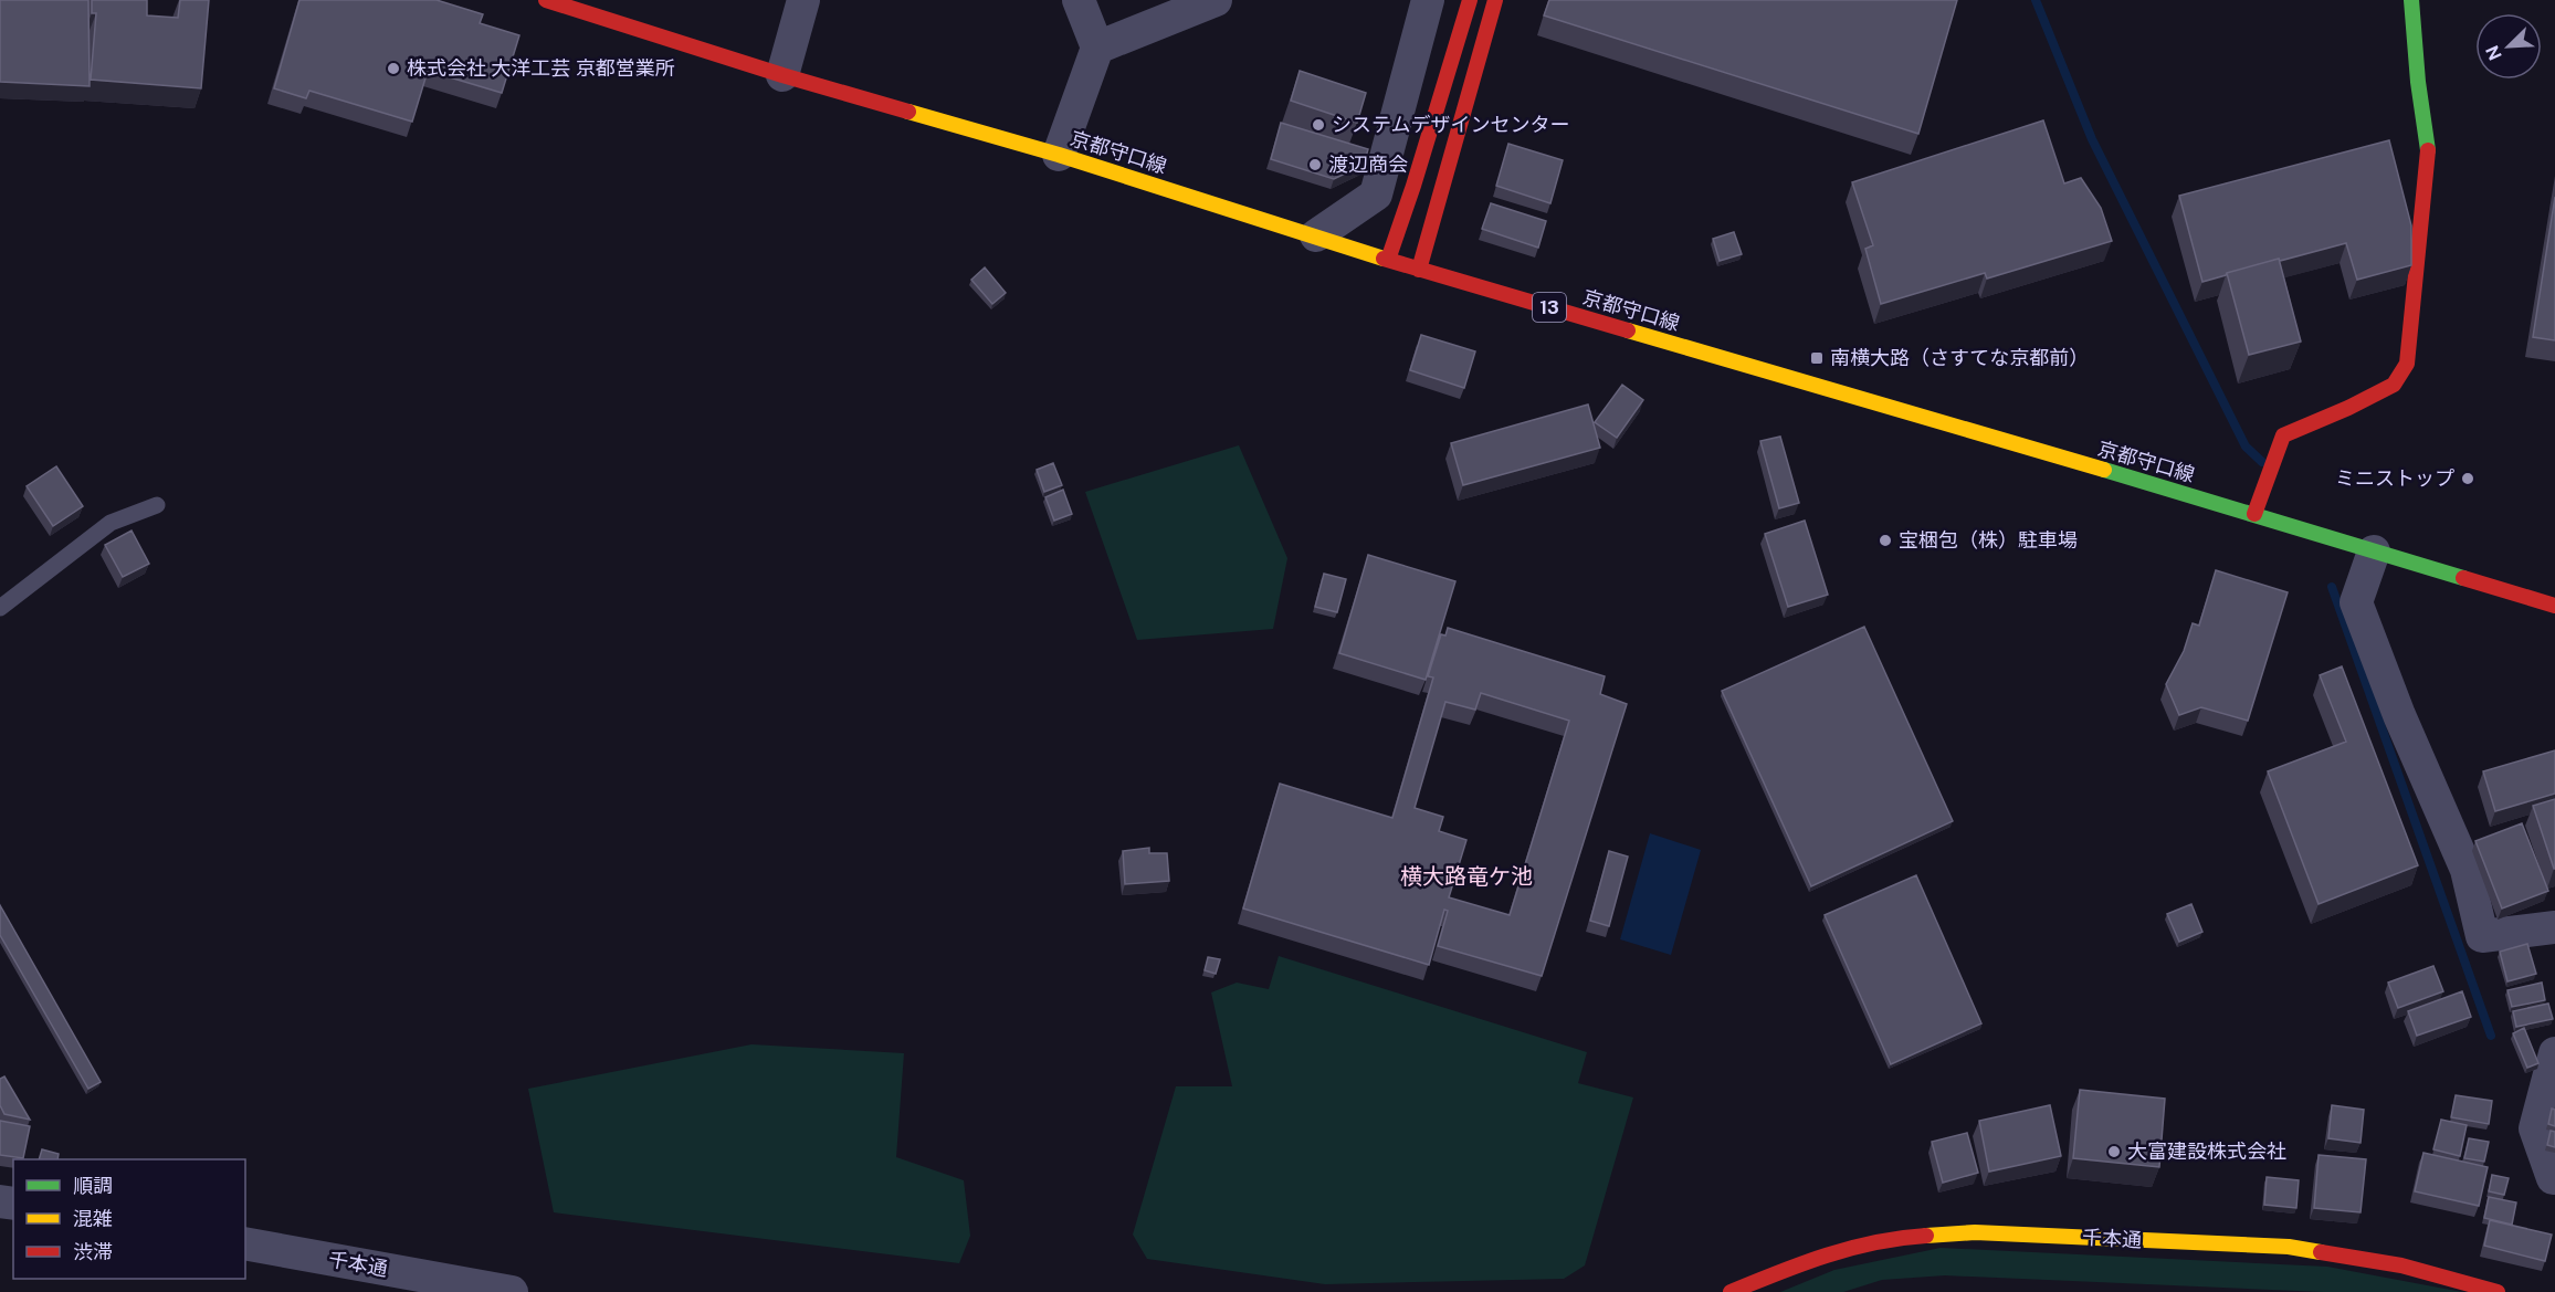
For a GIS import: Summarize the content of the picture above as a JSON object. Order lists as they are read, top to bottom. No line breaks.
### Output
{"streets":{"main road":["京都守口線","13","千本通"]},"districts":["横大路竜ケ池"],"places":{"other":["株式会社 大洋工芸 京都営業所","システムデザインセンター","渡辺商会","ミニストップ","宝梱包（株）駐車場","大富建設株式会社"],"transit":["南横大路（さすてな京都前）"]},"legend":["順調","混雑","渋滞"],"north":"bottom left"}
